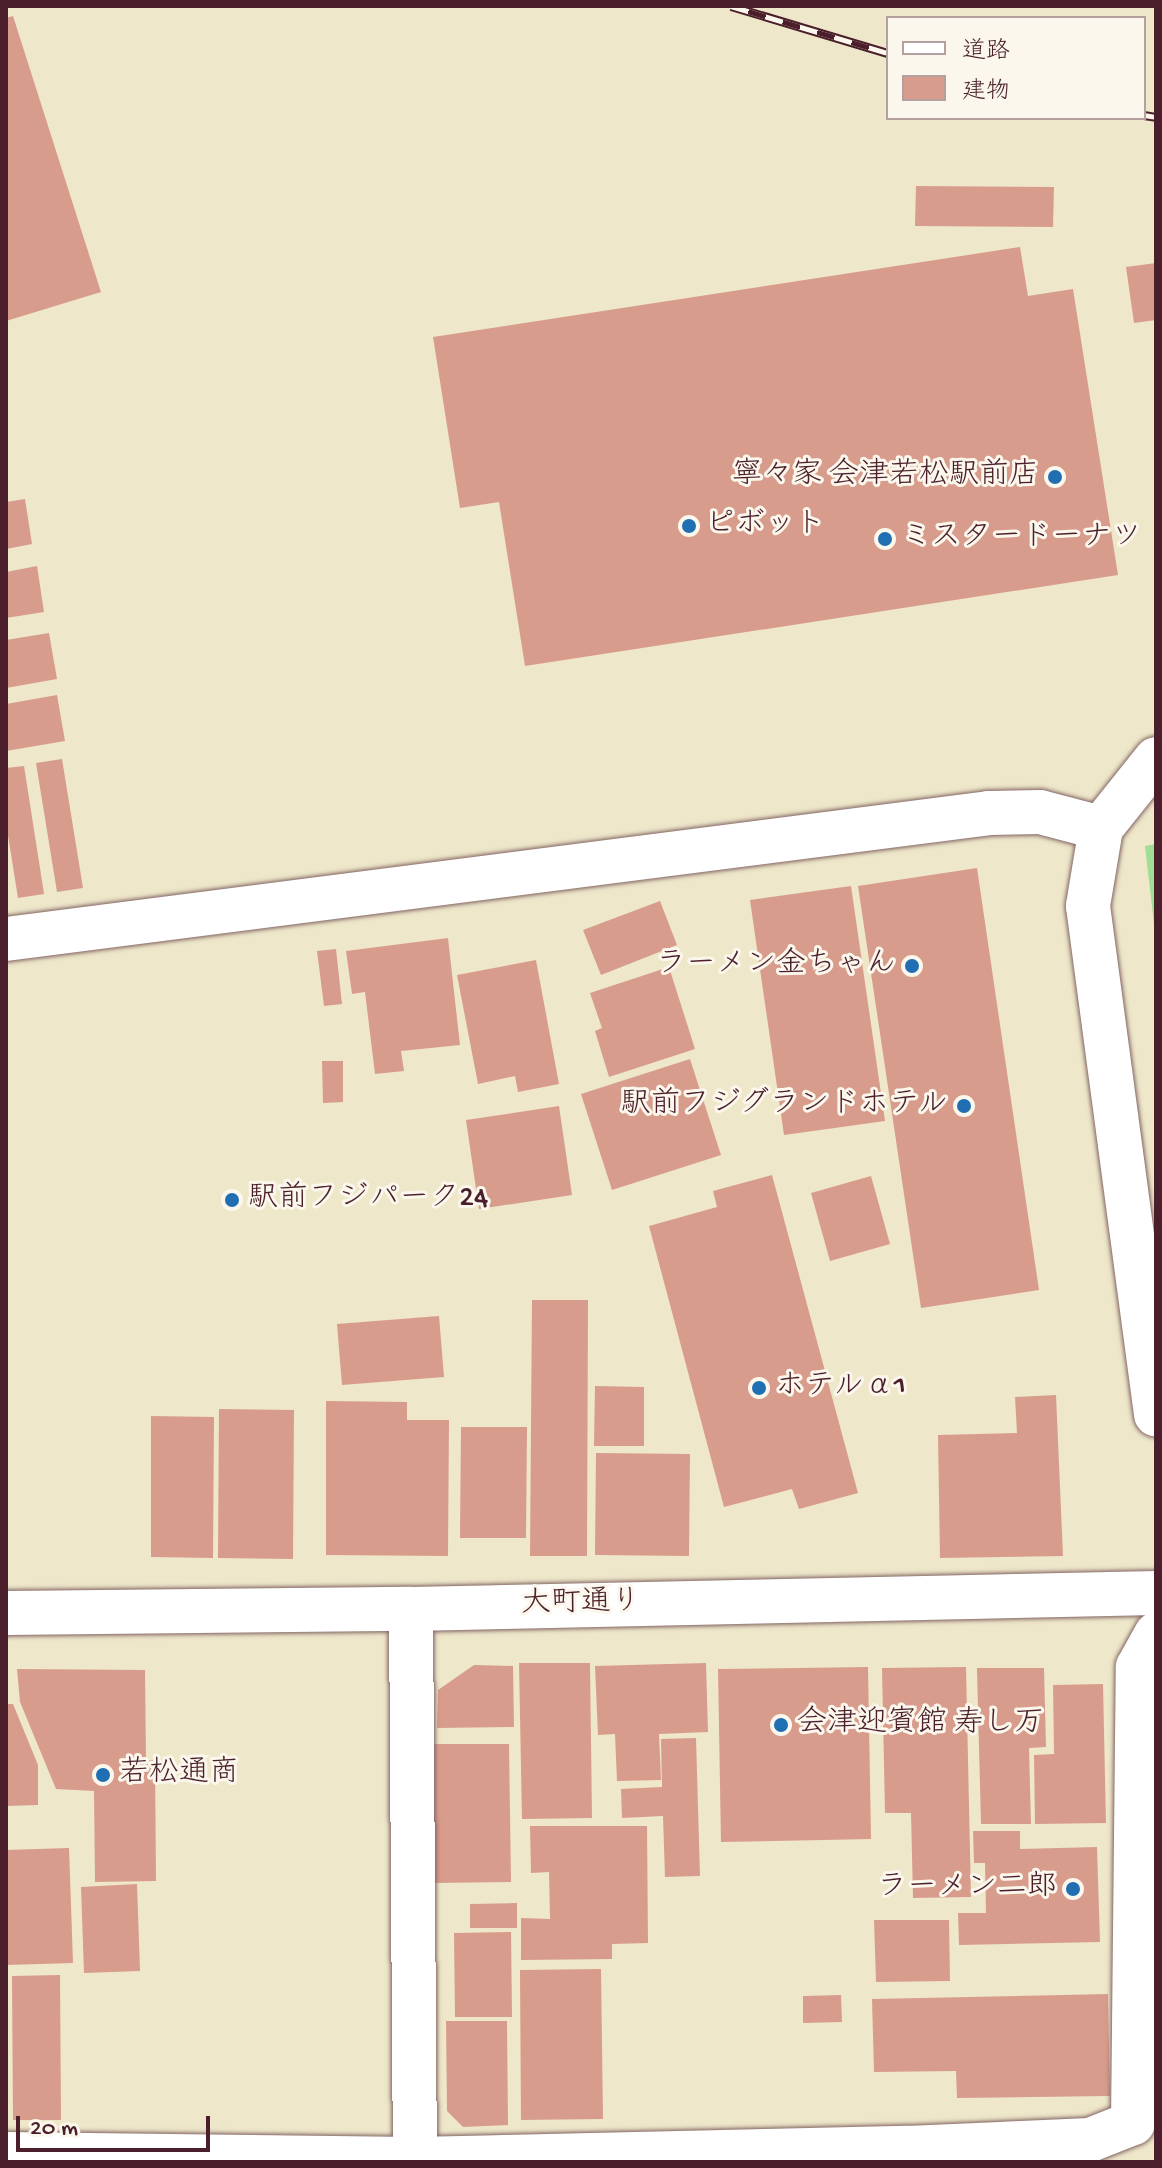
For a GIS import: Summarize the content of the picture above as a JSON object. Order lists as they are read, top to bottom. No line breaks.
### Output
{"streets":{"street":["大町通り"]},"places":["寧々家 会津若松駅前店","ピボット","ミスタードーナツ","ラーメン金ちゃん","駅前フジグランドホテル","駅前フジパーク24","ホテルα1","会津迎賓館 寿し万","若松通商","ラーメン二郎"],"legend":["道路","建物"],"scale_bar":"20 m"}
